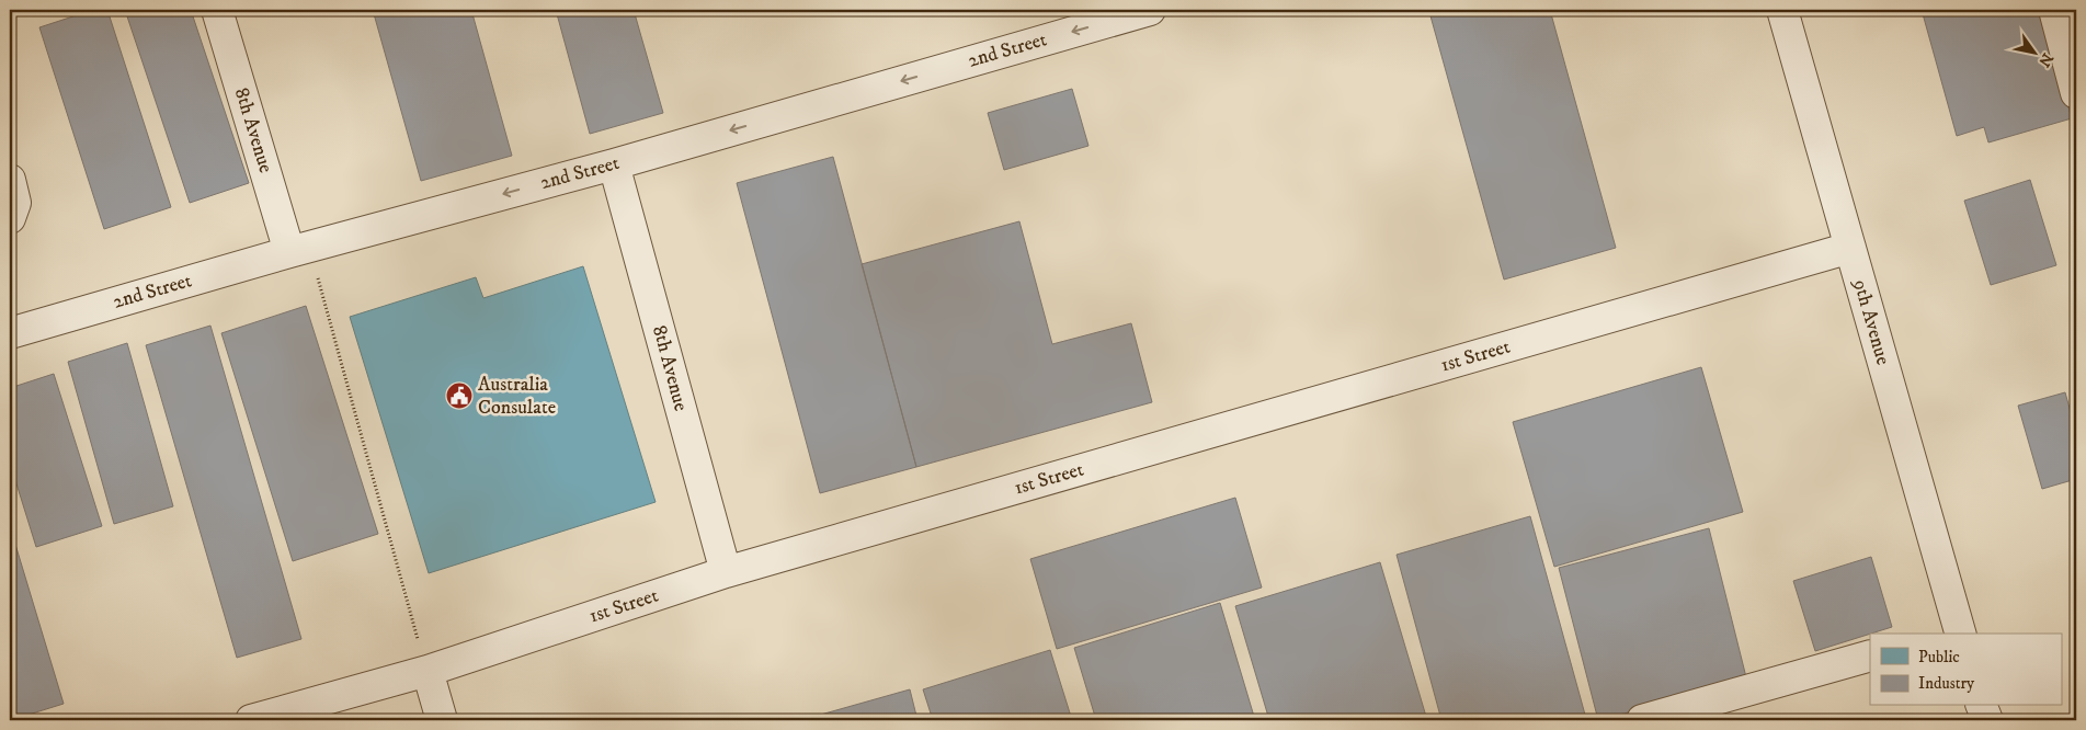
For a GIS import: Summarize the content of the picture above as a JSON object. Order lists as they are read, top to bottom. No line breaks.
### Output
{"streets":{"street":["2nd Street","8th Avenue","9th Avenue","1st Street"]},"crossings":[["2nd Street","8th Avenue"],["8th Avenue","1st Street"],["9th Avenue","1st Street"]],"one_way":["2nd Street"],"places":{"public building":["Australia Consulate"]},"legend":["Public","Industry"],"north":"bottom right"}
